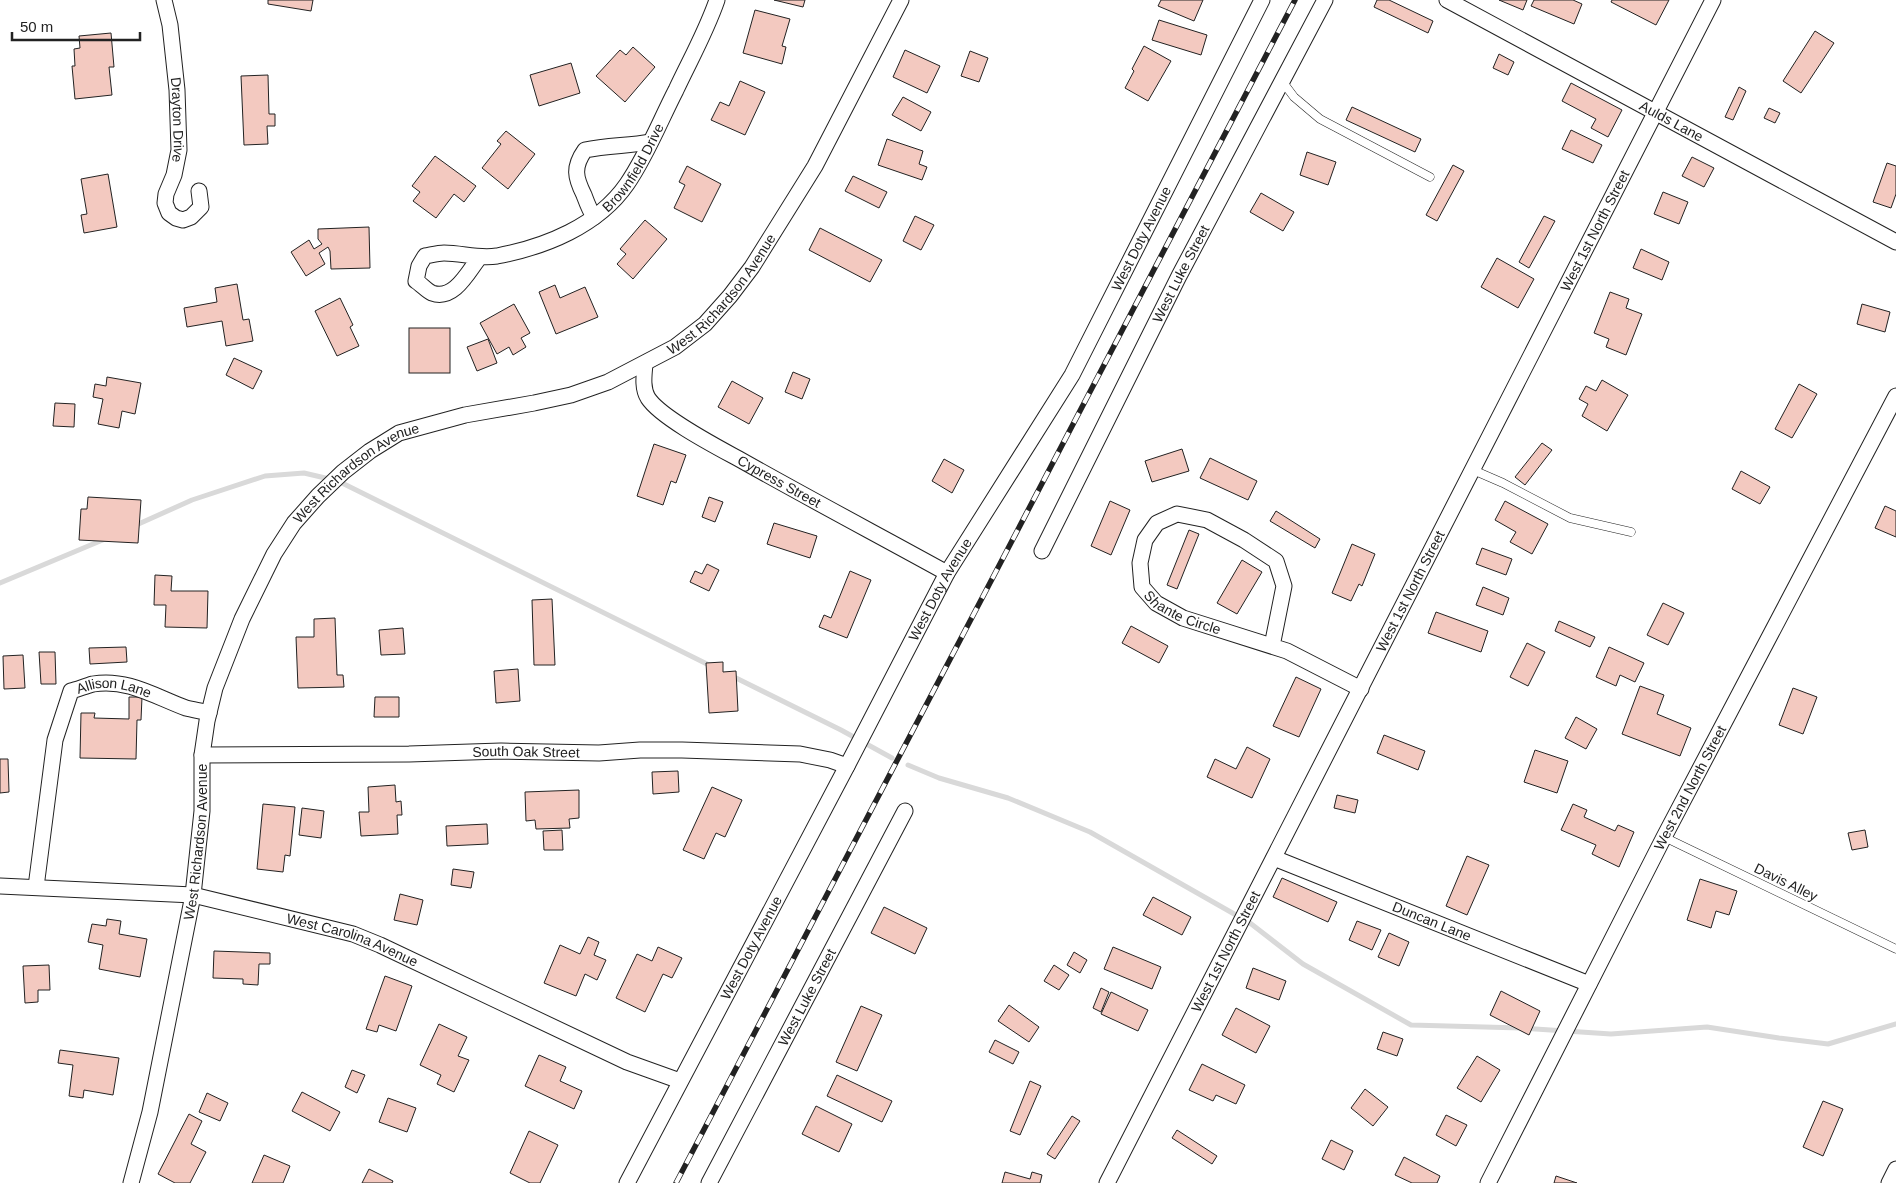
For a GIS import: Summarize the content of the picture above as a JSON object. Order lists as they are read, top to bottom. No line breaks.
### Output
{"streets":{"street":["Drayton Drive","Aulds Lane","Brownfield Drive","West 1st North Street","West Doty Avenue","West Luke Street","West Richardson Avenue","Cypress Street","Shante Circle","Allison Lane","South Oak Street","West 2nd North Street","Duncan Lane","West Carolina Avenue"],"lane":["Davis Alley"]},"crossings":[["Aulds Lane","West 1st North Street"],["West 1st North Street","Shante Circle"],["West 1st North Street","Duncan Lane"],["West Doty Avenue","Cypress Street"],["West Doty Avenue","South Oak Street"],["West Doty Avenue","West Carolina Avenue"],["West Richardson Avenue","Cypress Street"],["West Richardson Avenue","Allison Lane"],["West Richardson Avenue","South Oak Street"],["West Richardson Avenue","West Carolina Avenue"],["Allison Lane","West Carolina Avenue"],["West 2nd North Street","Davis Alley"],["West 2nd North Street","Duncan Lane"]],"scale_bar":"50 m"}
